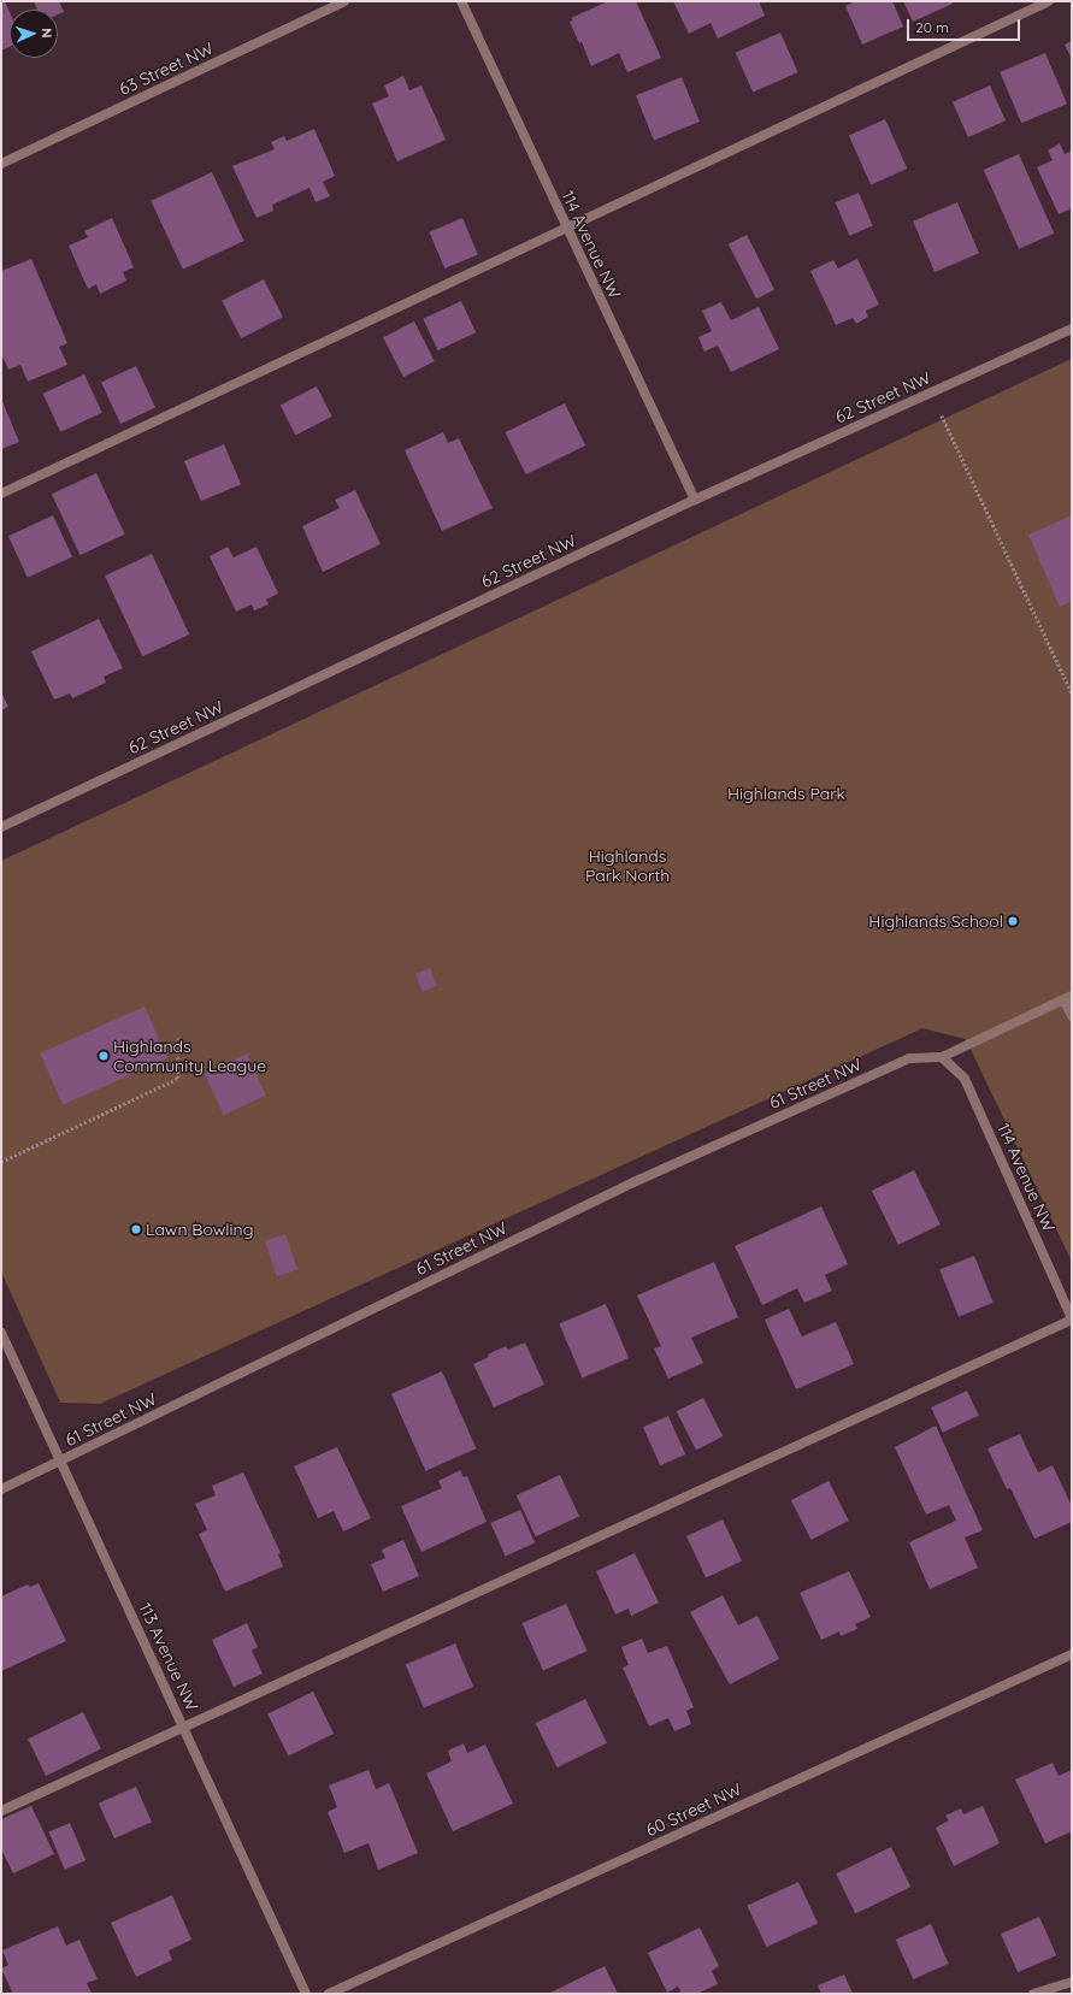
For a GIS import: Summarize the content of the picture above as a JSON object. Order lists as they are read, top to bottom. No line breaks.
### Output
{"streets":{"street":["63 Street NW","114 Avenue NW","62 Street NW","61 Street NW","113 Avenue NW","60 Street NW"]},"crossings":[["114 Avenue NW","62 Street NW"],["114 Avenue NW","61 Street NW"],["61 Street NW","113 Avenue NW"]],"parks":["Highlands Park","Highlands Park North"],"places":["Highlands School","Highlands Community League","Lawn Bowling"],"scale_bar":"20 m","north":"right"}
